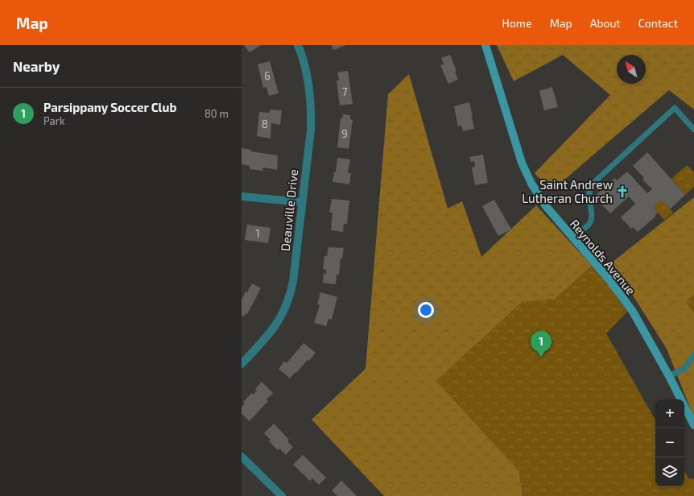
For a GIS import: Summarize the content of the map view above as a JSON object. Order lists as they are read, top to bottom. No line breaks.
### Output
{"streets":{"street":["Deauville Drive","Reynolds Avenue"]},"places":{"church":["Saint Andrew Lutheran Church"]},"house_numbers":["6","7","8","9","1"],"north":"top left","page":{"header":"Map","nav":["Home","Map","About","Contact"],"heading":"Nearby","list":[{"mark":"1","name":"Parsippany Soccer Club","note":"Park","value":"80 m"}],"pins":"1","map_buttons":["+","−"]}}
